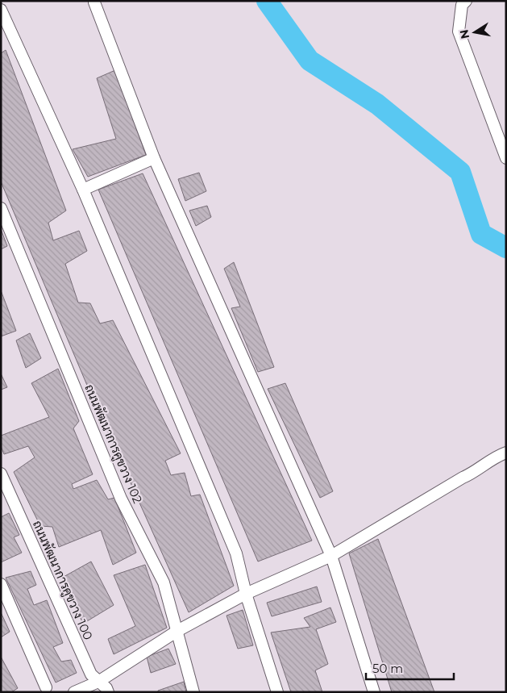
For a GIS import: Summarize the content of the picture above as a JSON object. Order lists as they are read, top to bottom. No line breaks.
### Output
{"streets":{"street":["ถนนพัฒนาการคูขวาง 102","ถนนพัฒนาการคูขวาง 100"]},"scale_bar":"50 m","north":"left"}
